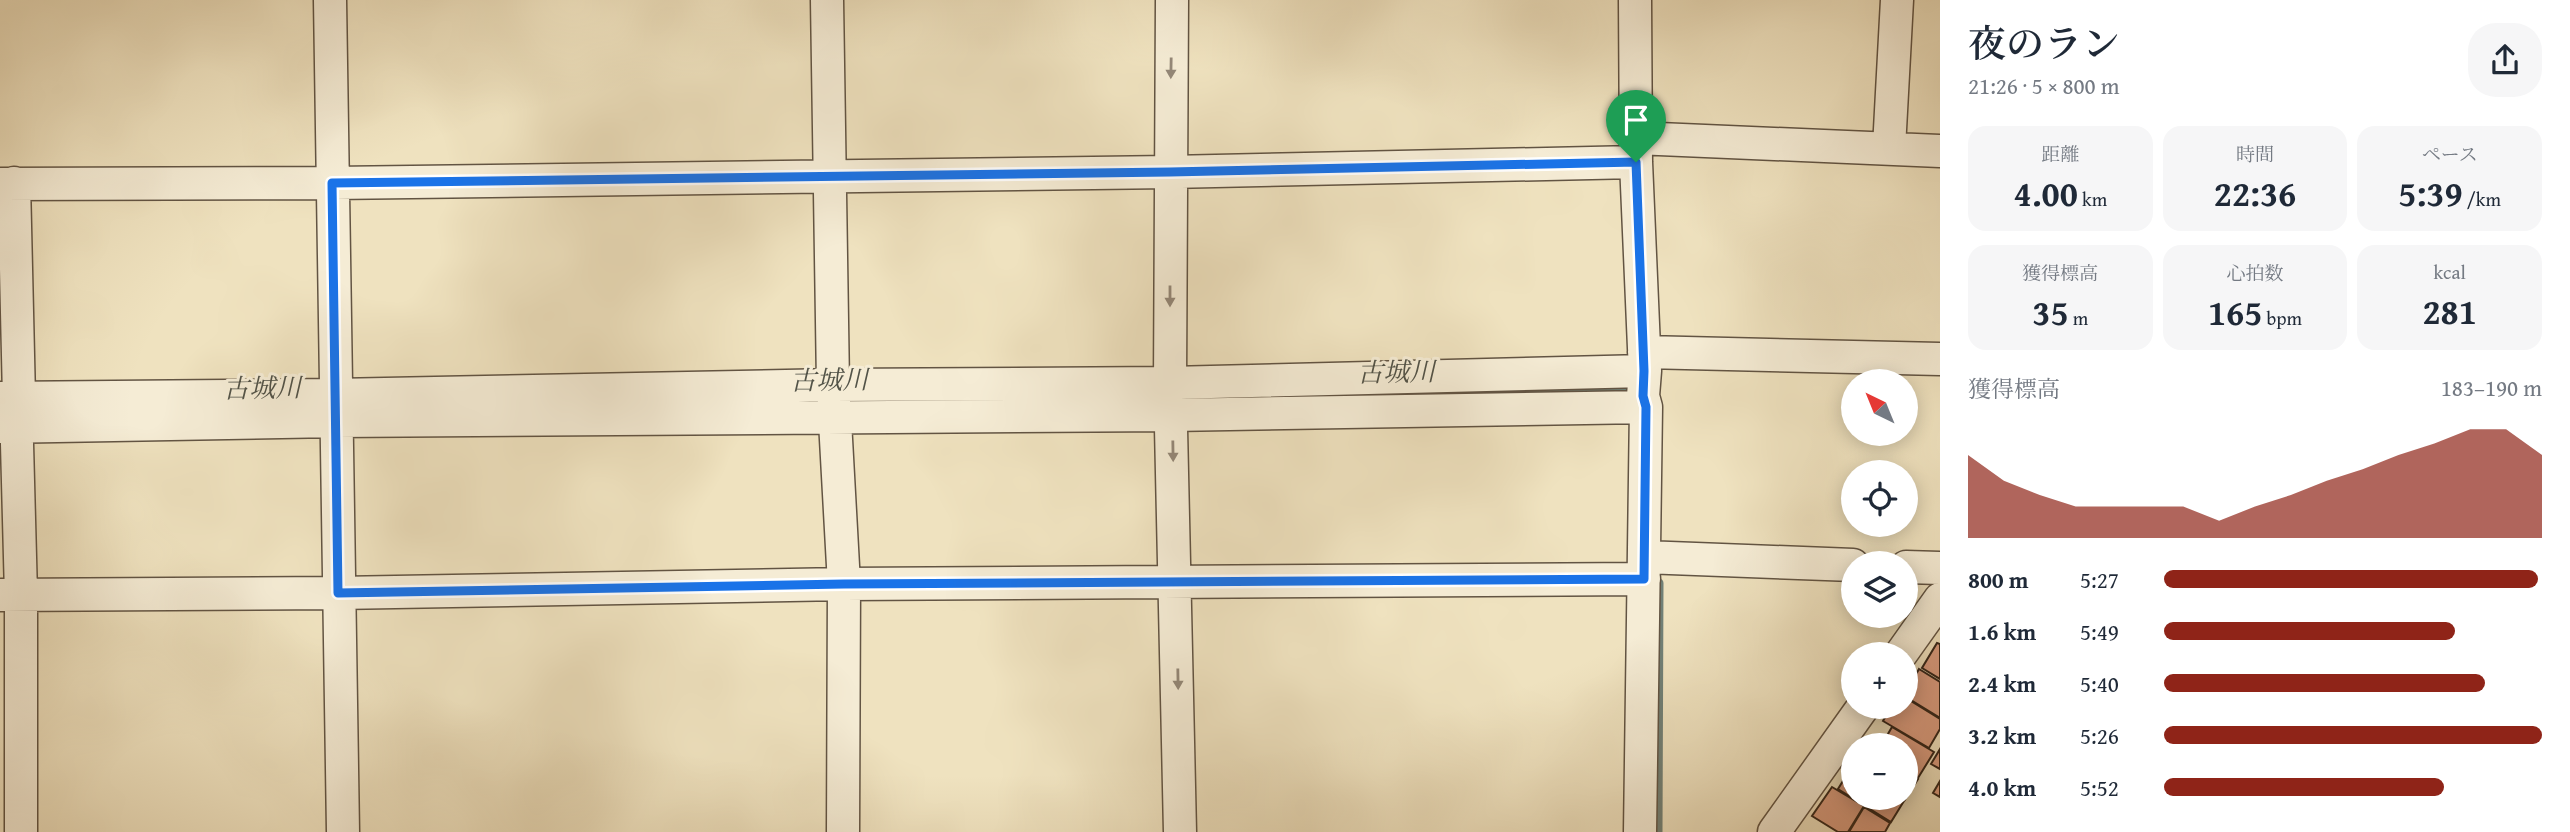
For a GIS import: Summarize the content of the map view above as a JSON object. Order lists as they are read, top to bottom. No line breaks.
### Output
{"water":["古城川"],"north":"top left","page":{"heading":["夜のラン","21:26 · 5 × 800 m"],"stats":[["距離","4.00 km"],["時間","22:36"],["ペース","5:39 /km"],["獲得標高","35 m"],["心拍数","165 bpm"],["kcal","281"]],"chart":["獲得標高","183–190 m"],"map_buttons":["+","−"],"list":[{"name":"800 m","note":"5:27"},{"name":"1.6 km","note":"5:49"},{"name":"2.4 km","note":"5:40"},{"name":"3.2 km","note":"5:26"},{"name":"4.0 km","note":"5:52"}]}}
